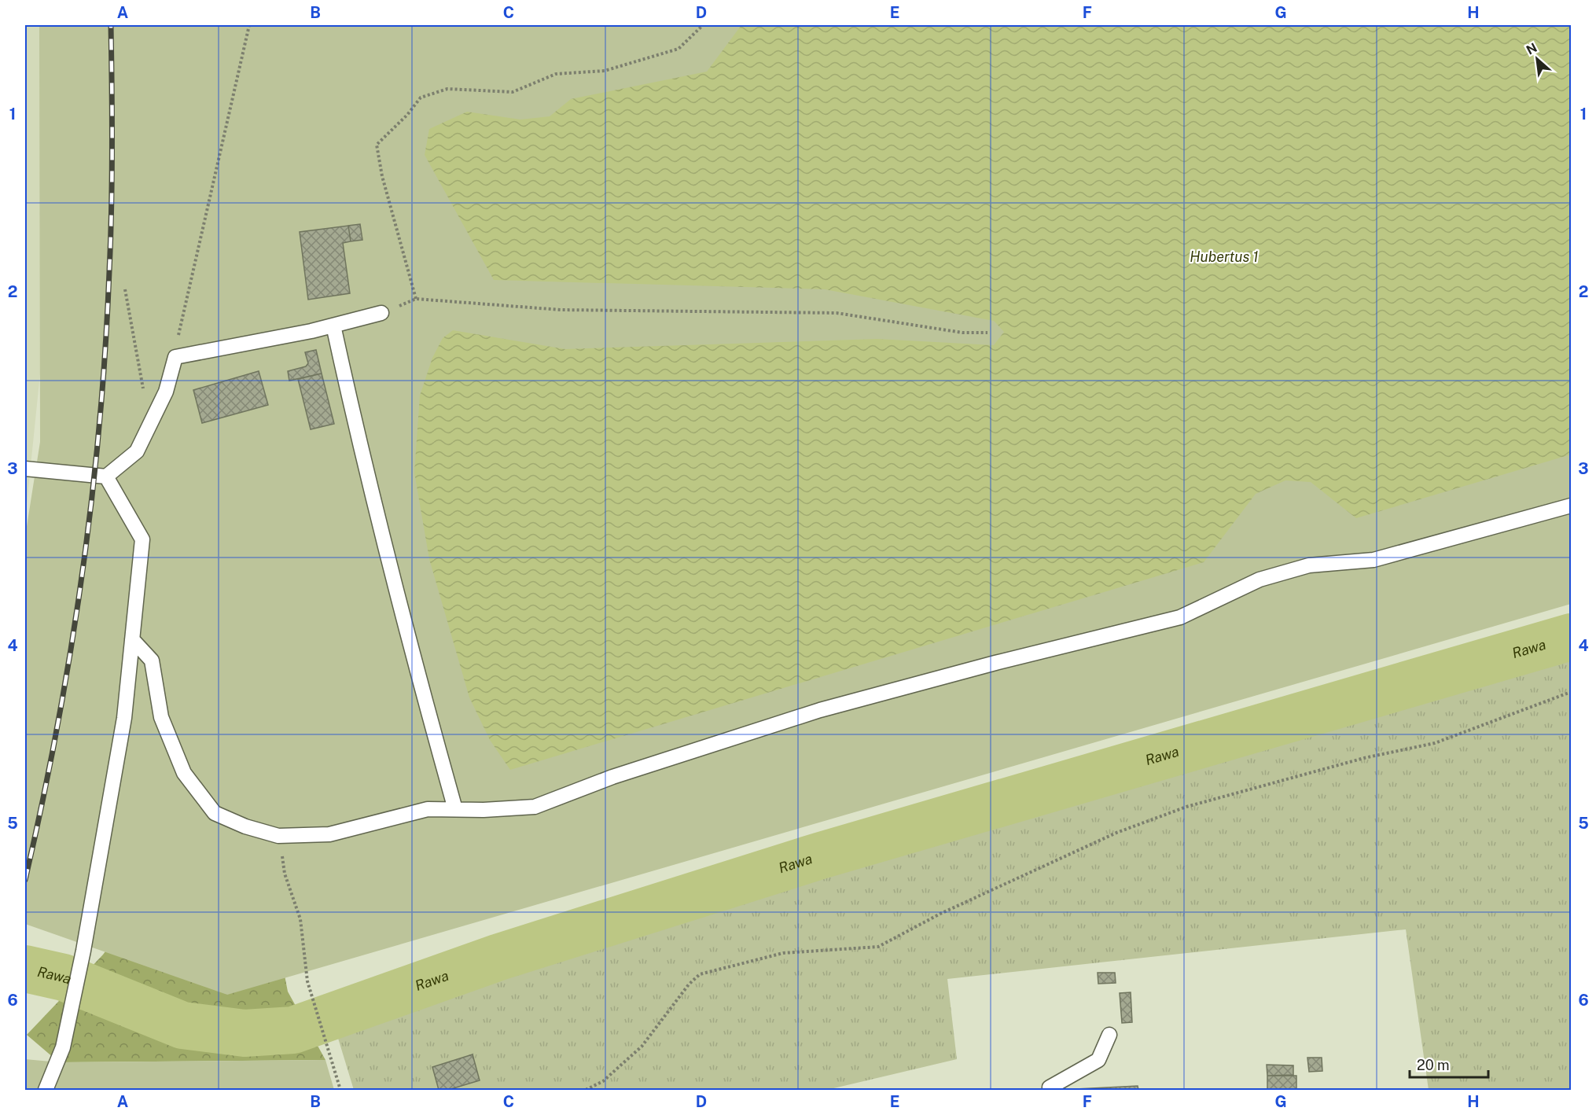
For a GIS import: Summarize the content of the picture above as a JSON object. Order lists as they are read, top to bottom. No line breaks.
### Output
{"water":["Hubertus 1","Rawa"],"scale_bar":"20 m","north":"top left","grid":{"columns":["A","B","C","D","E","F","G","H"],"rows":["1","2","3","4","5","6"]}}
